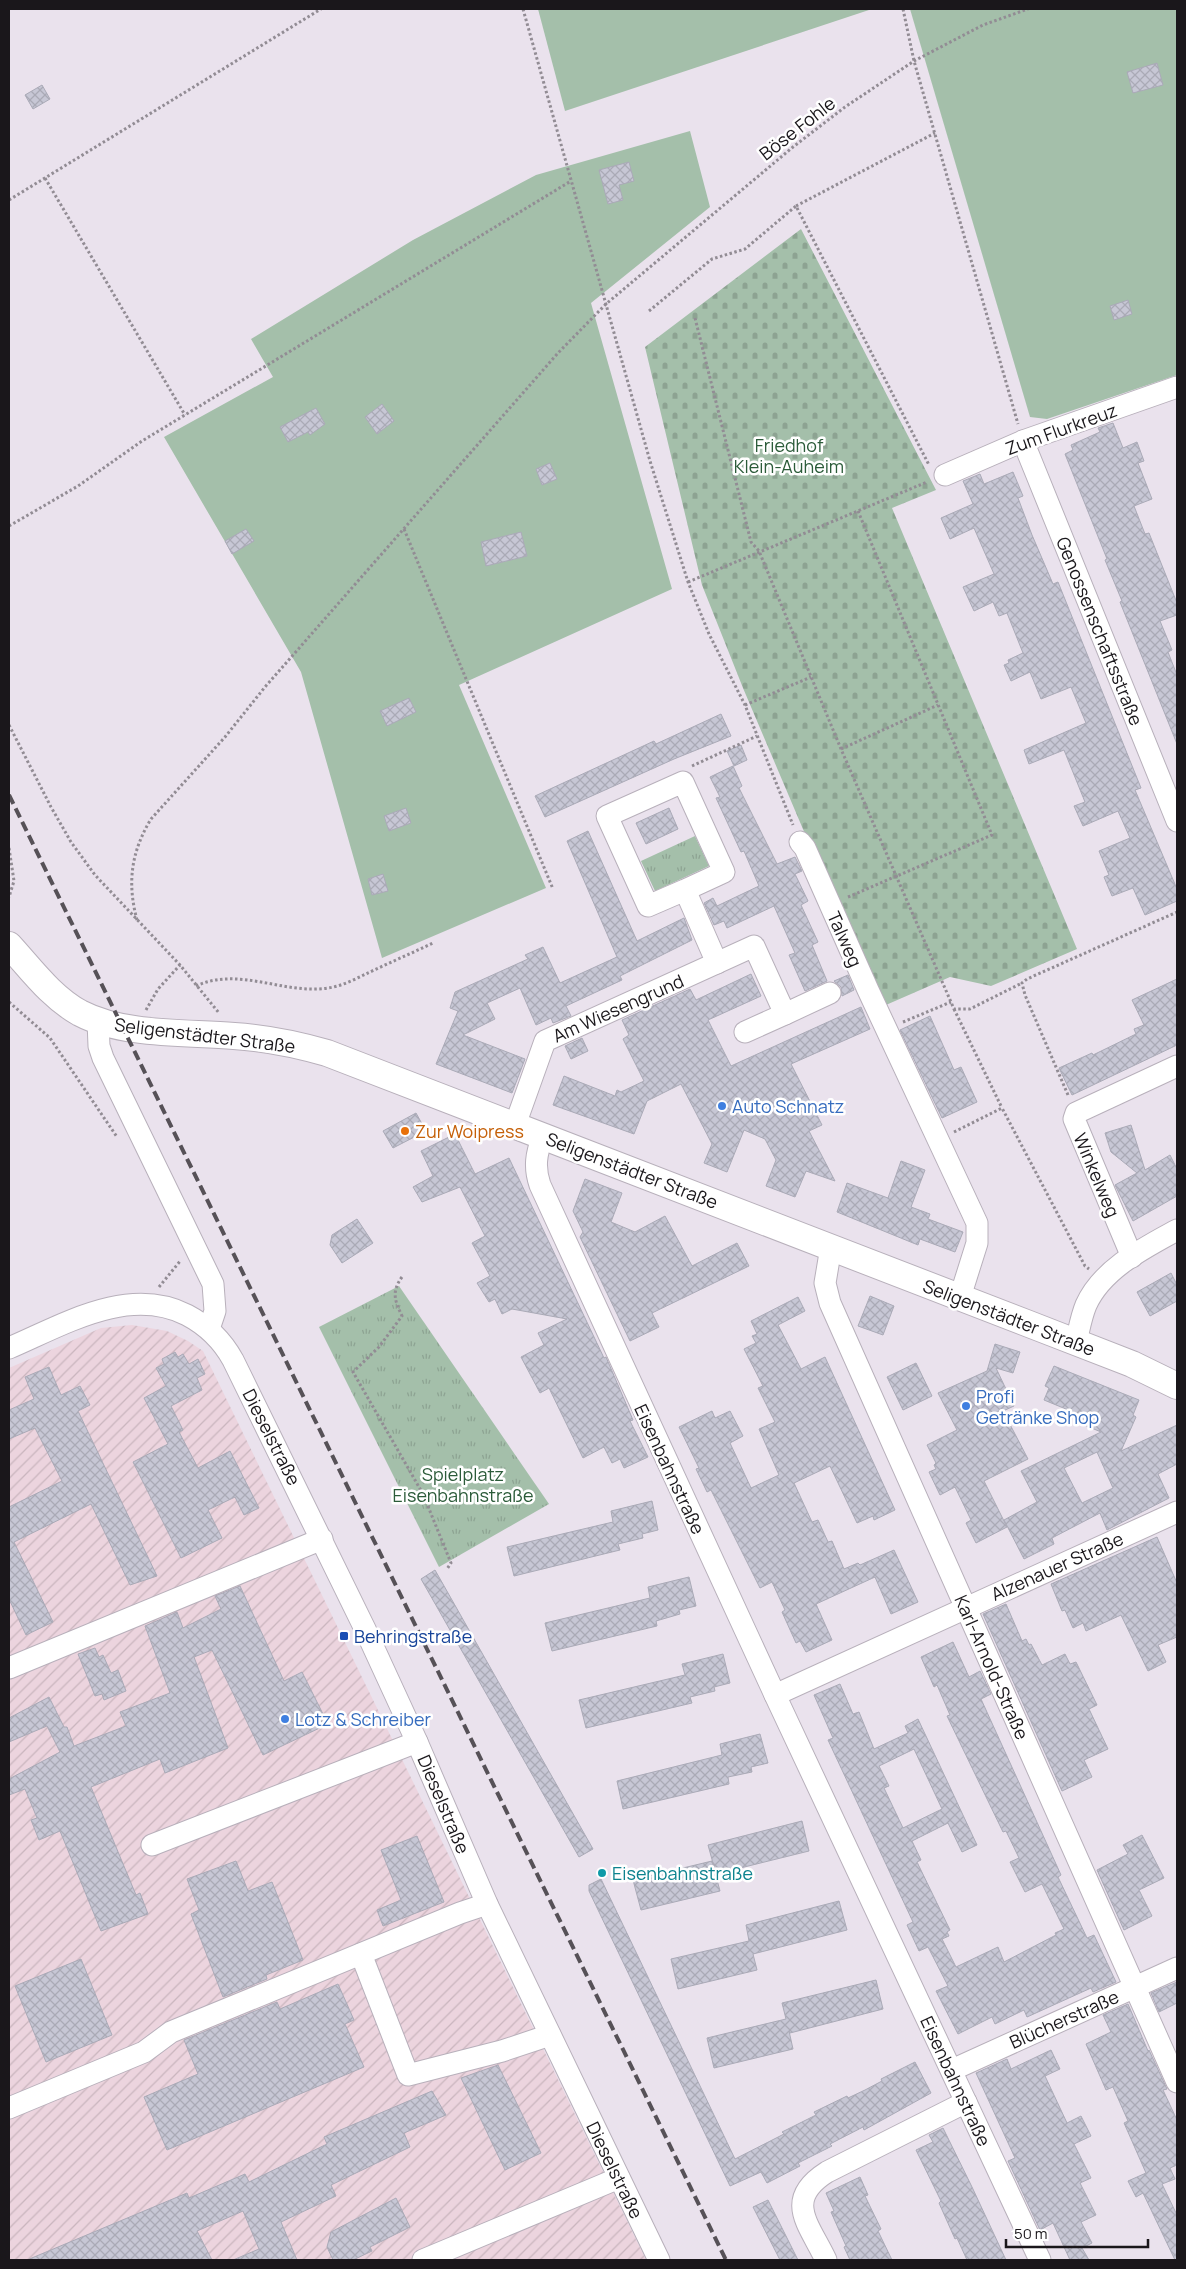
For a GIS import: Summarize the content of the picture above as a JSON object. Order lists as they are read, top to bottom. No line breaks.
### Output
{"streets":{"main road":["Seligenstädter Straße"],"street":["Zum Flurkreuz","Genossenschaftsstraße","Talweg","Am Wiesengrund","Winkelweg","Dieselstraße","Eisenbahnstraße","Alzenauer Straße","Karl-Arnold-Straße","Blücherstraße"],"path":["Böse Fohle"]},"crossings":[["Zum Flurkreuz","Genossenschaftsstraße"],["Talweg","Seligenstädter Straße"],["Am Wiesengrund","Seligenstädter Straße"],["Seligenstädter Straße","Eisenbahnstraße"],["Seligenstädter Straße","Karl-Arnold-Straße"],["Eisenbahnstraße","Alzenauer Straße"],["Eisenbahnstraße","Blücherstraße"],["Alzenauer Straße","Karl-Arnold-Straße"],["Karl-Arnold-Straße","Blücherstraße"]],"parks":["Friedhof Klein-Auheim","Spielplatz Eisenbahnstraße"],"places":{"other":["Auto Schnatz","Zur Woipress","Profi Getränke Shop","Lotz & Schreiber","Eisenbahnstraße"],"transit":["Behringstraße"]},"scale_bar":"50 m"}
